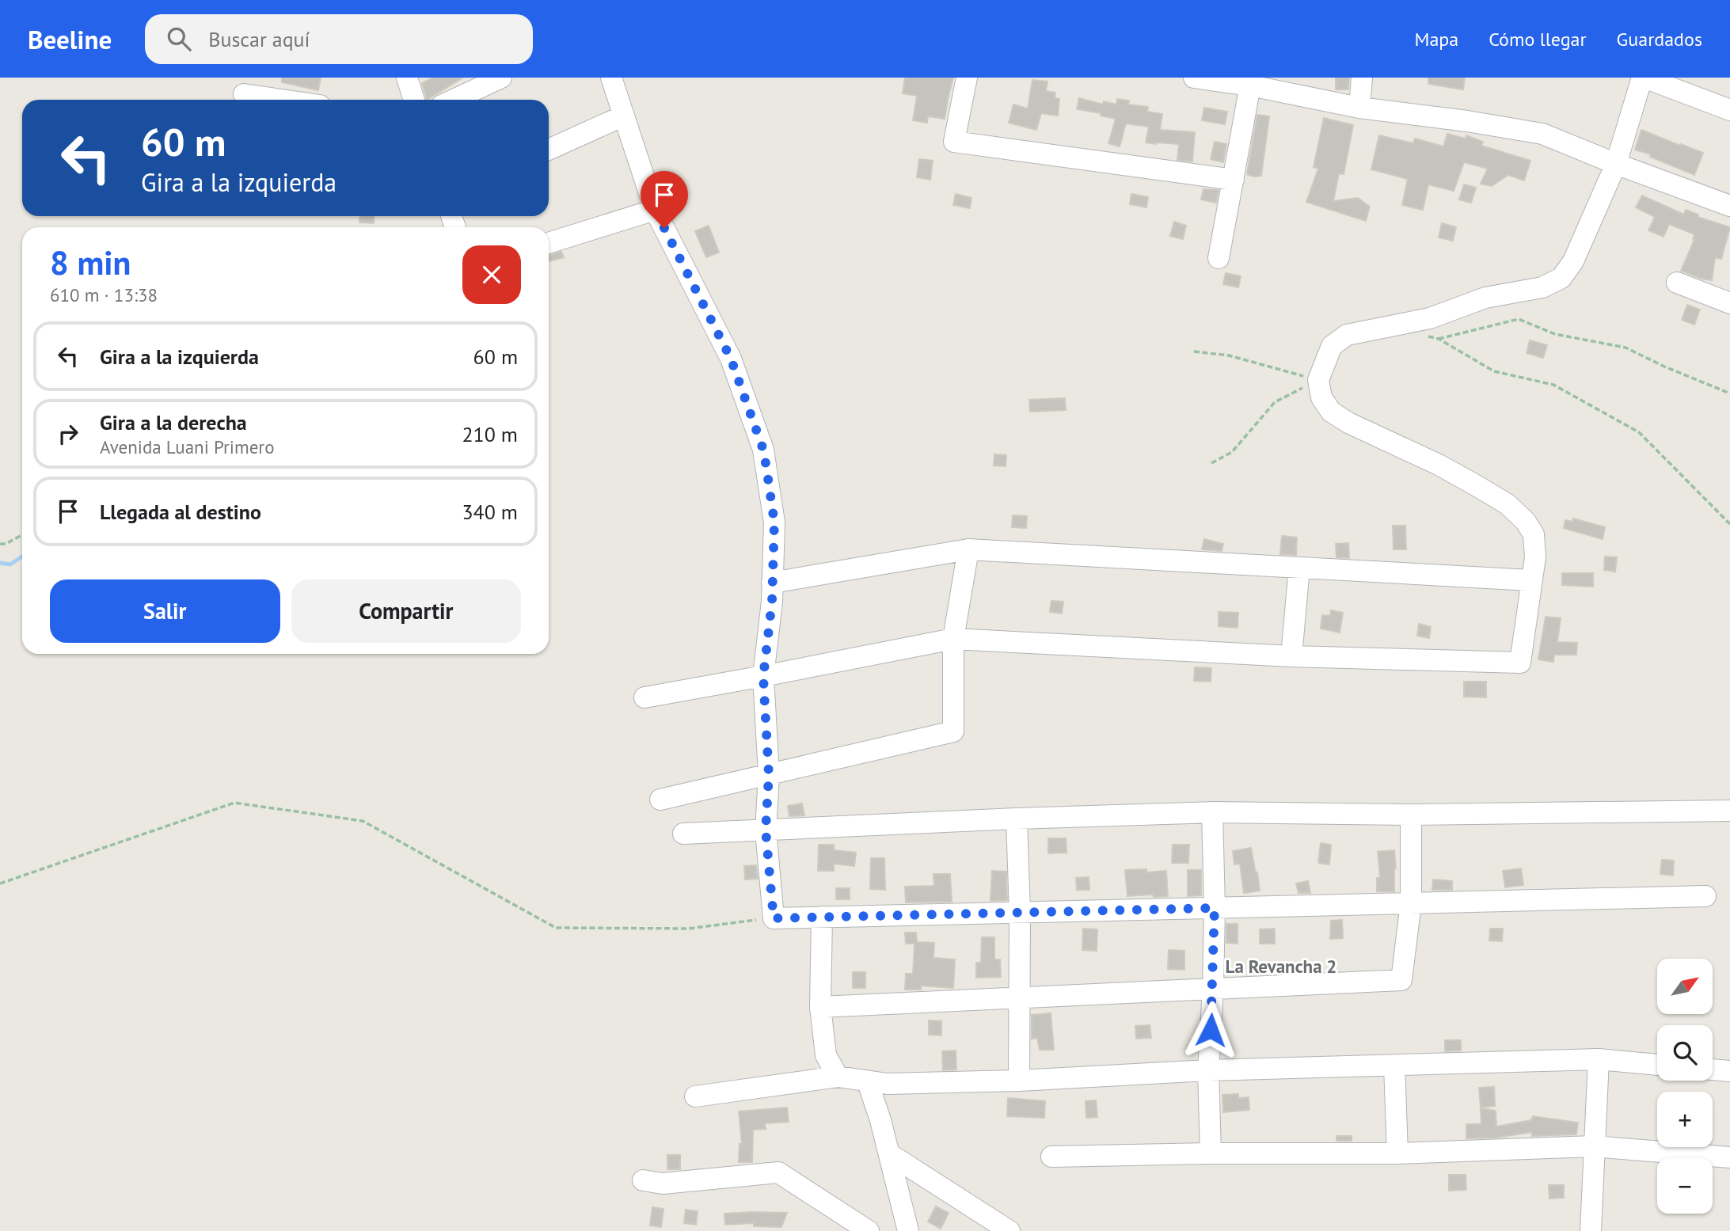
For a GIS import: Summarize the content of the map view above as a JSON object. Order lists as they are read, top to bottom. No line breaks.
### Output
{"districts":["La Revancha 2"],"north":"top right","page":{"header":"Beeline","search":"Buscar aquí","nav":["Mapa","Cómo llegar","Guardados"],"turn":["60 m","Gira a la izquierda"],"heading":["8 min","610 m · 13:38"],"list":[{"name":"Gira a la izquierda","value":"60 m"},{"name":"Gira a la derecha","note":"Avenida Luani Primero","value":"210 m"},{"name":"Llegada al destino","value":"340 m"}],"buttons":["Salir","Compartir"],"map_buttons":["+","−"]}}
